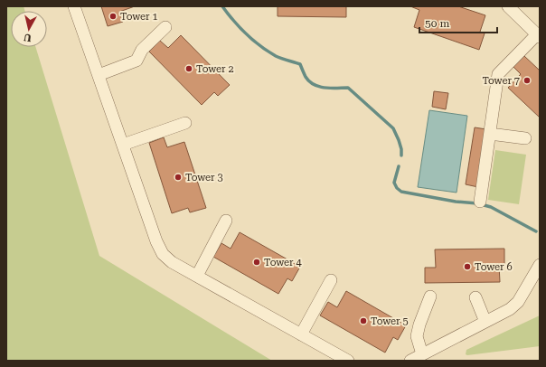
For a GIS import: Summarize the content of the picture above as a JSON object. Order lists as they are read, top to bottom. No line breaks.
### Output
{"places":["Tower 1","Tower 2","Tower 7","Tower 3","Tower 4","Tower 6","Tower 5"],"scale_bar":"50 m","north":"bottom"}
